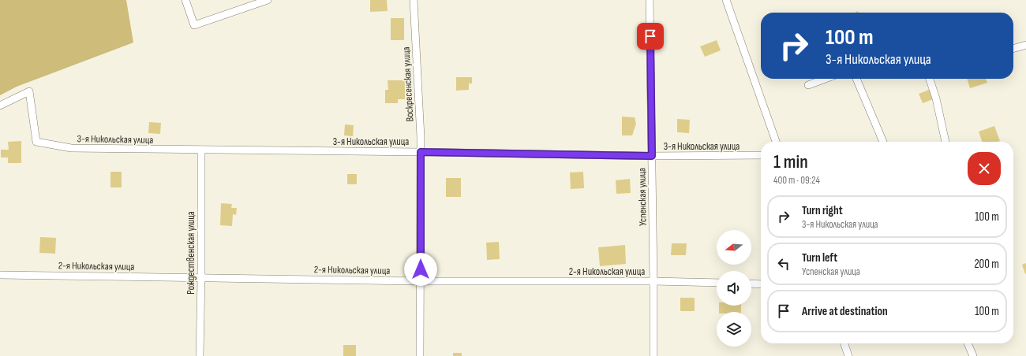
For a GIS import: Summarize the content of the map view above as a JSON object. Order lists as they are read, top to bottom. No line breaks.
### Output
{"streets":{"street":["Воскресенская улица","3-я Никольская улица","Успенская улица","Рождественская улица","2-я Никольская улица"]},"crossings":[["Воскресенская улица","3-я Никольская улица"],["Воскресенская улица","2-я Никольская улица"],["3-я Никольская улица","Успенская улица"],["3-я Никольская улица","Рождественская улица"],["Успенская улица","2-я Никольская улица"],["Рождественская улица","2-я Никольская улица"]],"north":"left","page":{"turn":["100 m","3-я Никольская улица"],"heading":["1 min","400 m · 09:24"],"list":[{"name":"Turn right","note":"3-я Никольская улица","value":"100 m"},{"name":"Turn left","note":"Успенская улица","value":"200 m"},{"name":"Arrive at destination","value":"100 m"}]}}
